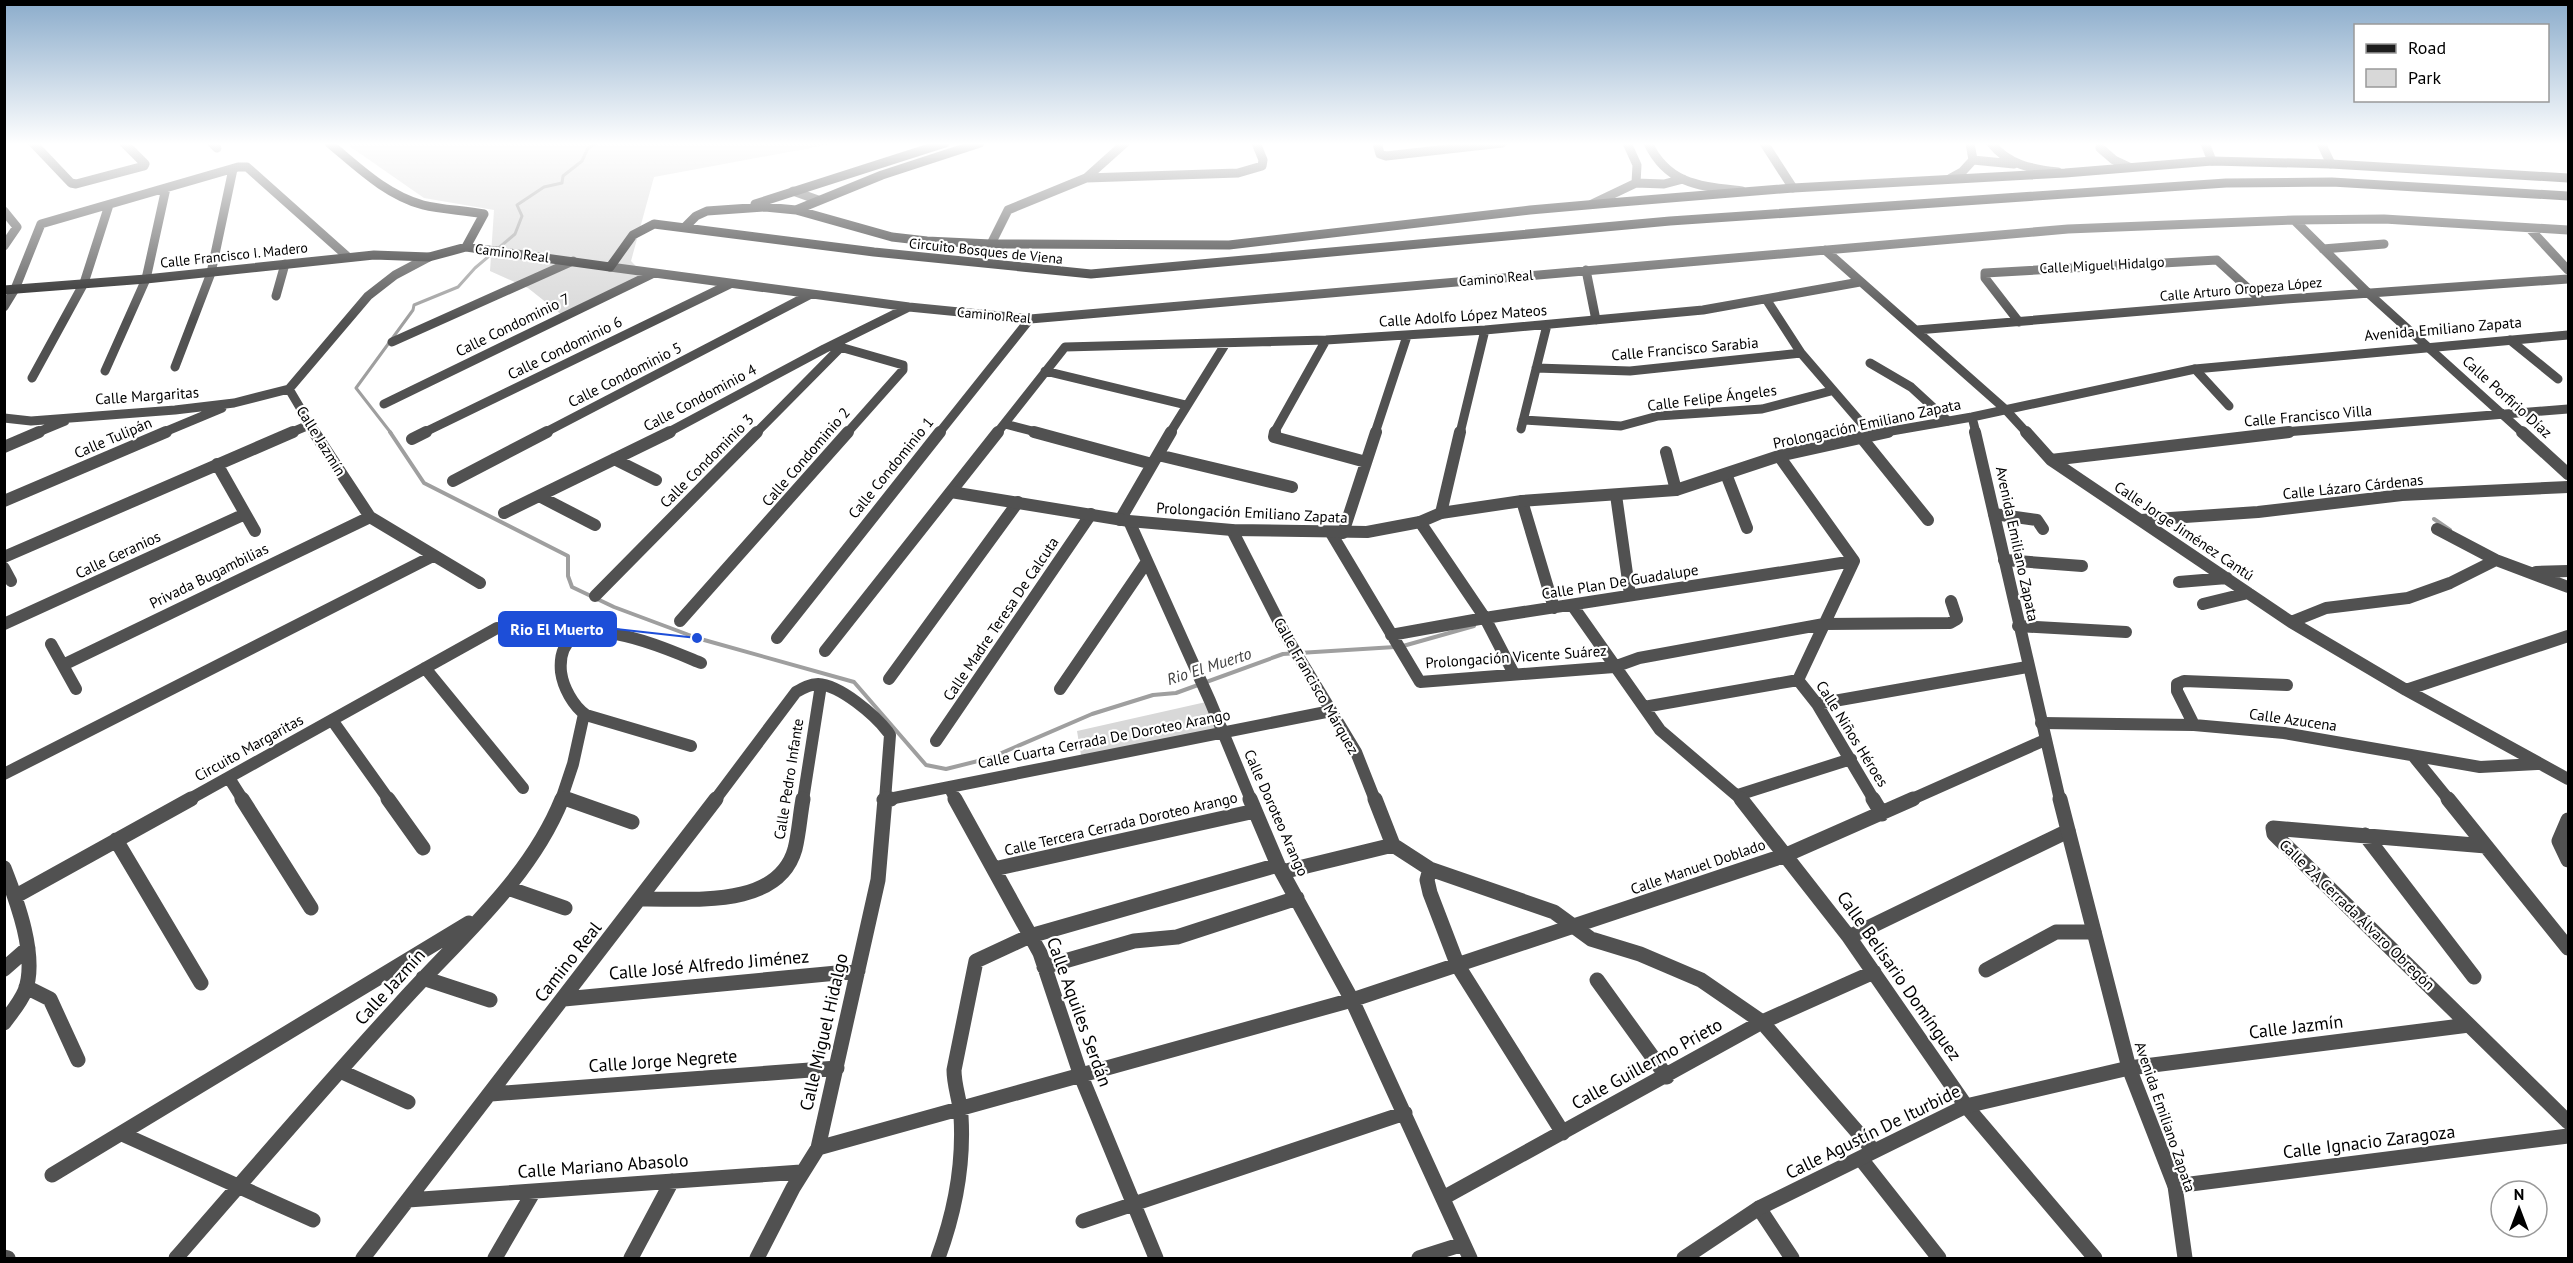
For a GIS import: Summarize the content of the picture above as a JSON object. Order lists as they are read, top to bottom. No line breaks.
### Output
{"streets":{"main road":["Circuito Bosques de Viena","Camino Real","Calle Francisco I. Madero"],"street":["Calle Miguel Hidalgo","Calle Arturo Oropeza López","Calle Adolfo López Mateos","Calle Condominio 7","Avenida Emiliano Zapata","Calle Condominio 6","Calle Francisco Sarabia","Calle Condominio 5","Calle Margaritas","Calle Porfirio Díaz","Calle Condominio 4","Calle Felipe Ángeles","Calle Francisco Villa","Prolongación Emiliano Zapata","Calle Tulipán","Calle Jazmín","Calle Condominio 2","Calle Condominio 3","Calle Condominio 1","Calle Lázaro Cárdenas","Calle Jorge Jiménez Cantú","Calle Geranios","Privada Bugambilias","Calle Plan De Guadalupe","Calle Madre Teresa De Calcuta","Prolongación Vicente Suárez","Calle Francisco Márquez","Calle Azucena","Calle Niños Héroes","Calle Cuarta Cerrada De Doroteo Arango","Circuito Margaritas","Calle Pedro Infante","Calle Doroteo Arango","Calle Tercera Cerrada Doroteo Arango","Calle Manuel Doblado","Calle 2A Cerrada Álvaro Obregón","Calle José Alfredo Jiménez","Calle Belisario Domínguez","Calle Aquiles Serdán","Calle Jorge Negrete","Calle Guillermo Prieto","Calle Agustín De Iturbide","Calle Ignacio Zaragoza","Calle Mariano Abasolo"]},"crossings":[["Camino Real","Calle Francisco I. Madero"],["Camino Real","Calle Miguel Hidalgo"],["Camino Real","Calle Condominio 7"],["Camino Real","Calle Condominio 6"],["Camino Real","Calle Condominio 5"],["Camino Real","Calle Porfirio Díaz"],["Camino Real","Calle Condominio 4"],["Camino Real","Calle Condominio 1"],["Camino Real","Calle Jorge Jiménez Cantú"],["Camino Real","Calle Pedro Infante"],["Camino Real","Calle José Alfredo Jiménez"],["Camino Real","Calle Jorge Negrete"],["Camino Real","Calle Mariano Abasolo"],["Calle Francisco I. Madero","Calle Jazmín"],["Calle Miguel Hidalgo","Calle Arturo Oropeza López"],["Calle Miguel Hidalgo","Calle Cuarta Cerrada De Doroteo Arango"],["Calle Miguel Hidalgo","Calle Pedro Infante"],["Calle Miguel Hidalgo","Calle José Alfredo Jiménez"],["Calle Miguel Hidalgo","Calle Jorge Negrete"],["Calle Miguel Hidalgo","Calle Mariano Abasolo"],["Calle Arturo Oropeza López","Calle Porfirio Díaz"],["Calle Arturo Oropeza López","Calle Jorge Jiménez Cantú"],["Calle Adolfo López Mateos","Calle Felipe Ángeles"],["Calle Adolfo López Mateos","Calle Jorge Jiménez Cantú"],["Avenida Emiliano Zapata","Calle Porfirio Díaz"],["Avenida Emiliano Zapata","Prolongación Emiliano Zapata"],["Avenida Emiliano Zapata","Calle Jazmín"],["Avenida Emiliano Zapata","Calle Jorge Jiménez Cantú"],["Avenida Emiliano Zapata","Calle Azucena"],["Avenida Emiliano Zapata","Calle Manuel Doblado"],["Avenida Emiliano Zapata","Calle Agustín De Iturbide"],["Avenida Emiliano Zapata","Calle Ignacio Zaragoza"],["Calle Francisco Sarabia","Calle Felipe Ángeles"],["Calle Margaritas","Calle Tulipán"],["Calle Margaritas","Calle Jazmín"],["Calle Porfirio Díaz","Calle Francisco Villa"],["Calle Condominio 4","Calle Condominio 2"],["Calle Condominio 4","Calle Condominio 3"],["Calle Francisco Villa","Calle Jorge Jiménez Cantú"],["Prolongación Emiliano Zapata","Calle Madre Teresa De Calcuta"],["Prolongación Emiliano Zapata","Calle Francisco Márquez"],["Prolongación Emiliano Zapata","Calle Doroteo Arango"],["Calle Jazmín","Privada Bugambilias"],["Calle Jazmín","Calle 2A Cerrada Álvaro Obregón"],["Calle Jazmín","Calle Agustín De Iturbide"],["Calle Condominio 2","Calle Condominio 3"],["Calle Lázaro Cárdenas","Calle Jorge Jiménez Cantú"],["Calle Jorge Jiménez Cantú","Calle Azucena"],["Calle Plan De Guadalupe","Prolongación Vicente Suárez"],["Calle Plan De Guadalupe","Calle Niños Héroes"],["Calle Plan De Guadalupe","Calle Belisario Domínguez"],["Prolongación Vicente Suárez","Calle Niños Héroes"],["Prolongación Vicente Suárez","Calle Belisario Domínguez"],["Calle Francisco Márquez","Calle Cuarta Cerrada De Doroteo Arango"],["Calle Niños Héroes","Calle Manuel Doblado"],["Calle Cuarta Cerrada De Doroteo Arango","Calle Doroteo Arango"],["Calle Cuarta Cerrada De Doroteo Arango","Calle Aquiles Serdán"],["Calle Doroteo Arango","Calle Tercera Cerrada Doroteo Arango"],["Calle Doroteo Arango","Calle Manuel Doblado"],["Calle Doroteo Arango","Calle Guillermo Prieto"],["Calle Tercera Cerrada Doroteo Arango","Calle Aquiles Serdán"],["Calle Manuel Doblado","Calle Belisario Domínguez"],["Calle Manuel Doblado","Calle Aquiles Serdán"],["Calle Belisario Domínguez","Calle Guillermo Prieto"],["Calle Belisario Domínguez","Calle Agustín De Iturbide"]],"water":["Rio El Muerto"],"places":["Rio El Muerto"],"legend":["Road","Park"],"north":"top"}
